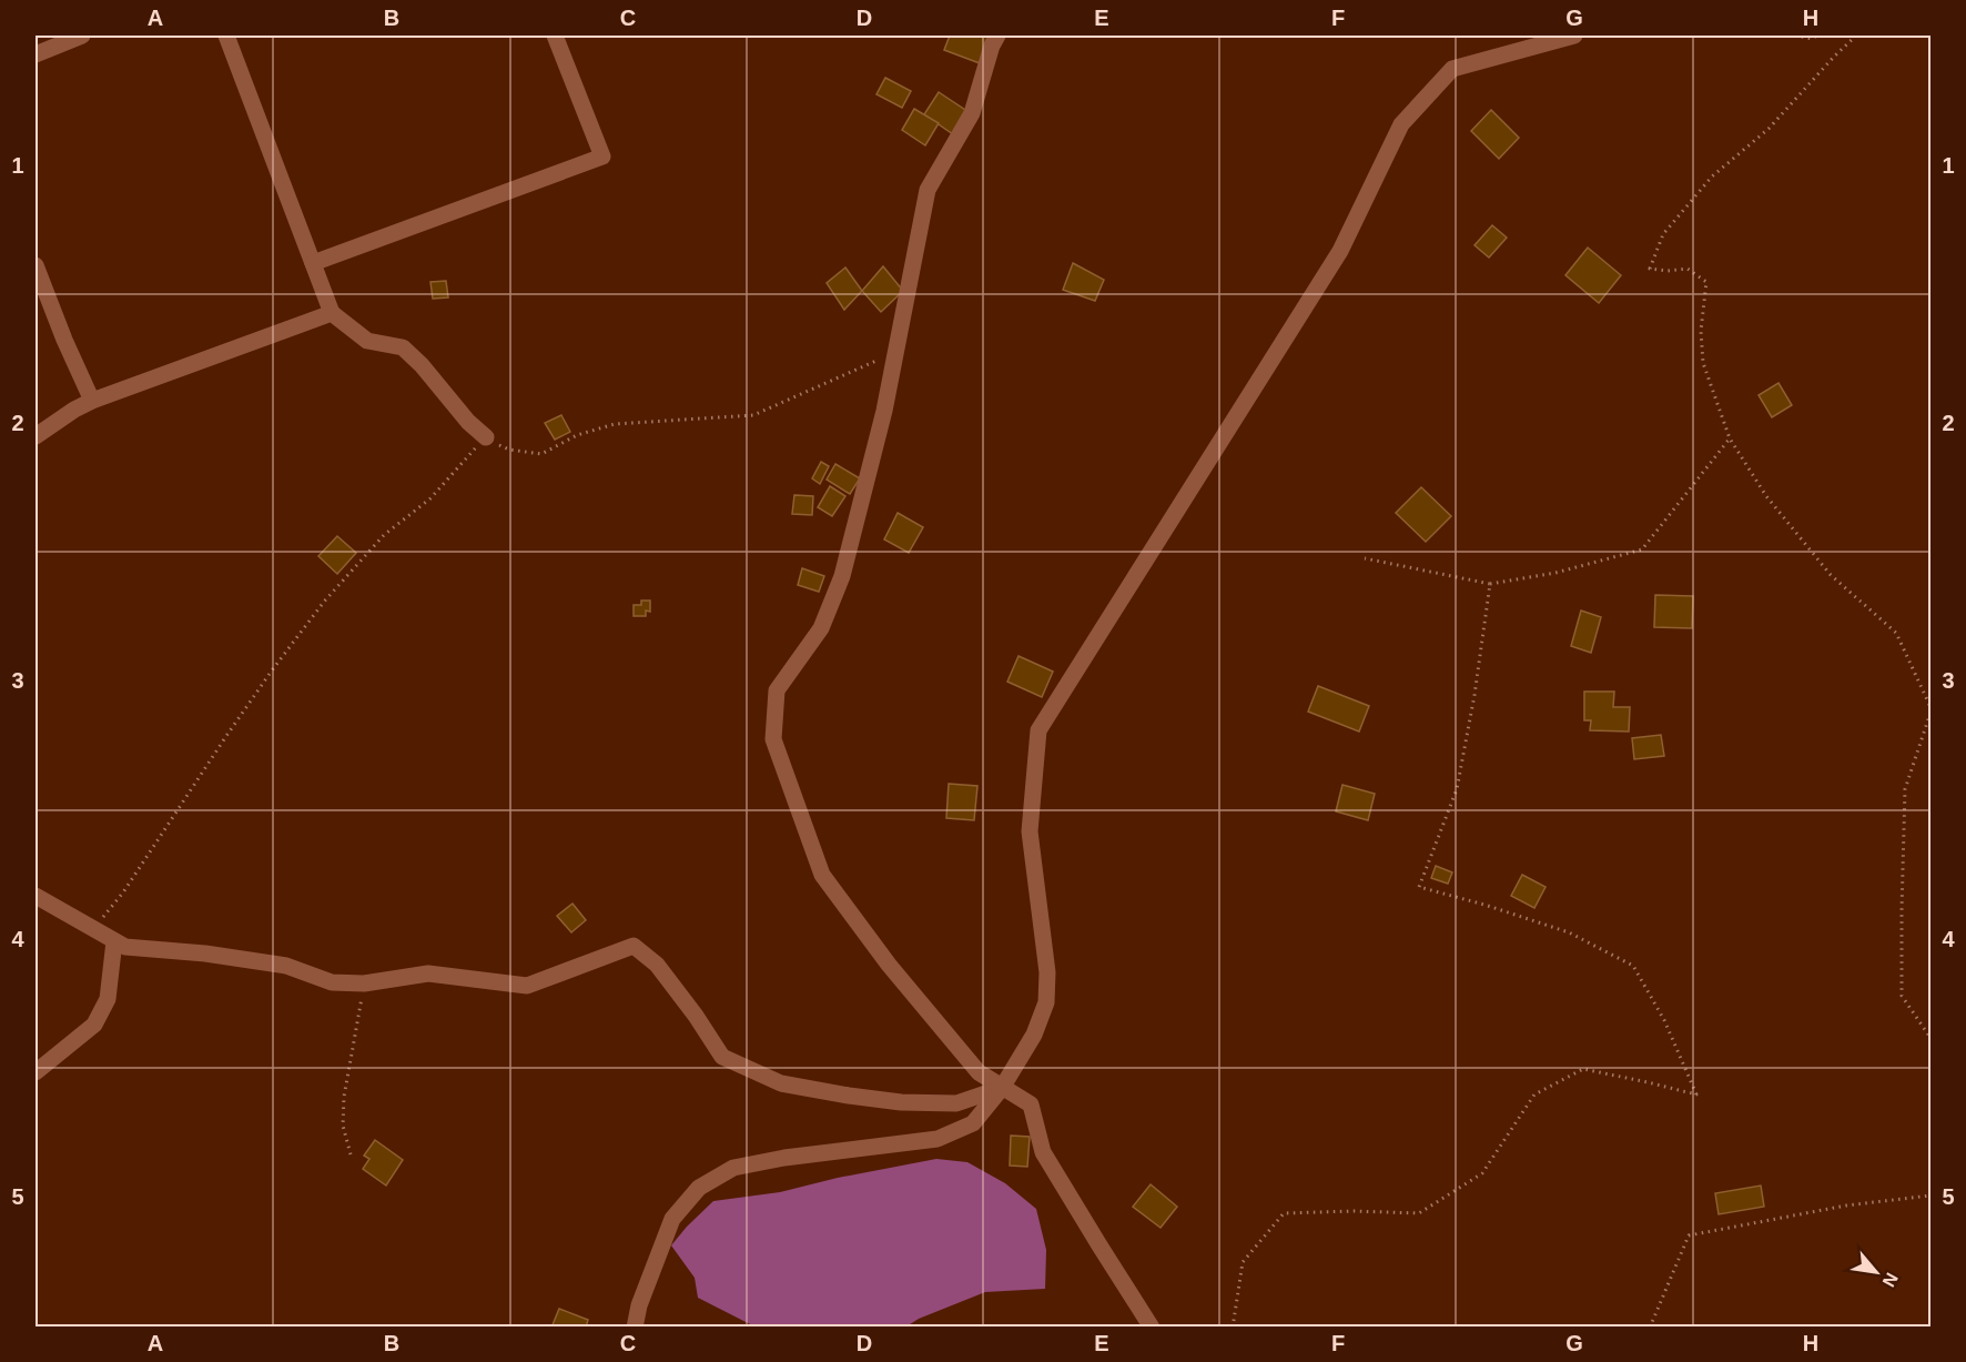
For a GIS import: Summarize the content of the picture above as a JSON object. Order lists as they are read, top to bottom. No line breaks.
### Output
{"north":"bottom right","grid":{"columns":["A","B","C","D","E","F","G","H"],"rows":["1","2","3","4","5"]}}
